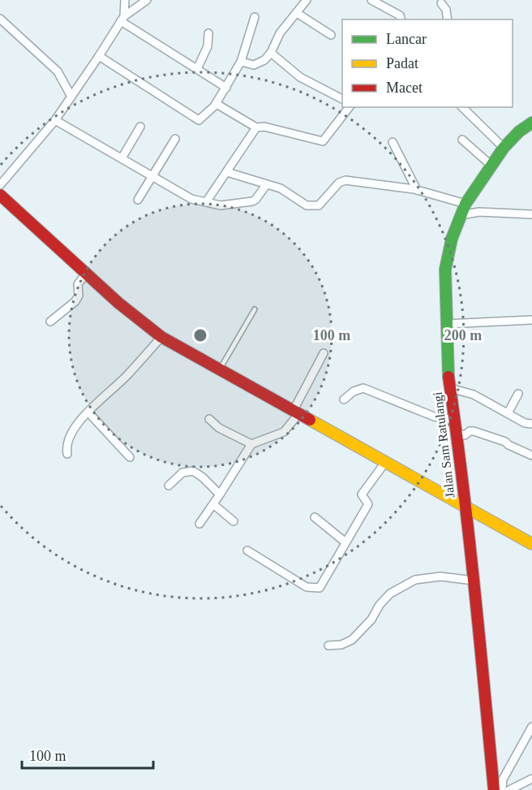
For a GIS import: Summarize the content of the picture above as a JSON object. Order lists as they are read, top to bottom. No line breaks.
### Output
{"streets":{"street":["Jalan Sam Ratulangi"]},"legend":["Lancar","Padat","Macet"],"scale_bar":"100 m","rings":["100 m","200 m"]}
